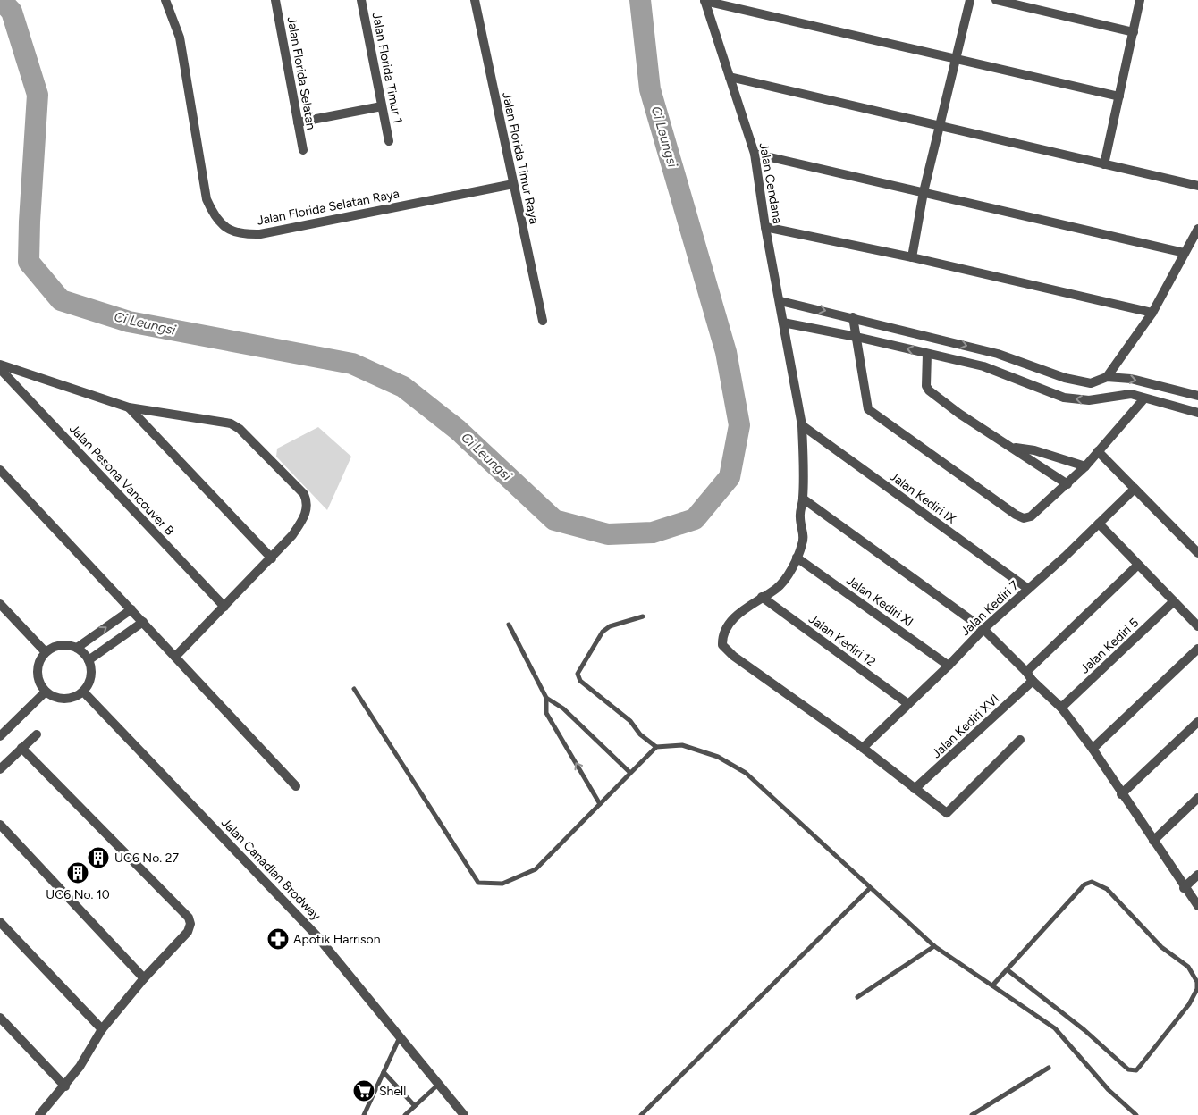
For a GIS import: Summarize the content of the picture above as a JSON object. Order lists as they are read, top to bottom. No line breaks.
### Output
{"streets":{"street":["Jalan Florida Timur 1","Jalan Florida Selatan","Jalan Florida Timur Raya","Jalan Cendana","Jalan Florida Selatan Raya","Jalan Pesona Vancouver B","Jalan Kediri IX","Jalan Kediri XI","Jalan Kediri 7","Jalan Kediri 12","Jalan Kediri 5","Jalan Kediri XVI","Jalan Canadian Brodway"]},"crossings":[["Jalan Florida Timur Raya","Jalan Florida Selatan Raya"],["Jalan Cendana","Jalan Kediri IX"],["Jalan Cendana","Jalan Kediri XI"],["Jalan Cendana","Jalan Kediri 7"],["Jalan Cendana","Jalan Kediri 12"],["Jalan Kediri IX","Jalan Kediri 7"],["Jalan Kediri XI","Jalan Kediri 7"],["Jalan Kediri 7","Jalan Kediri 12"]],"water":["Ci Leungsi"],"places":{"building":["UC6 No. 27","UC6 No. 10"],"pharmacy":["Apotik Harrison"],"supermarket":["Shell"]}}
